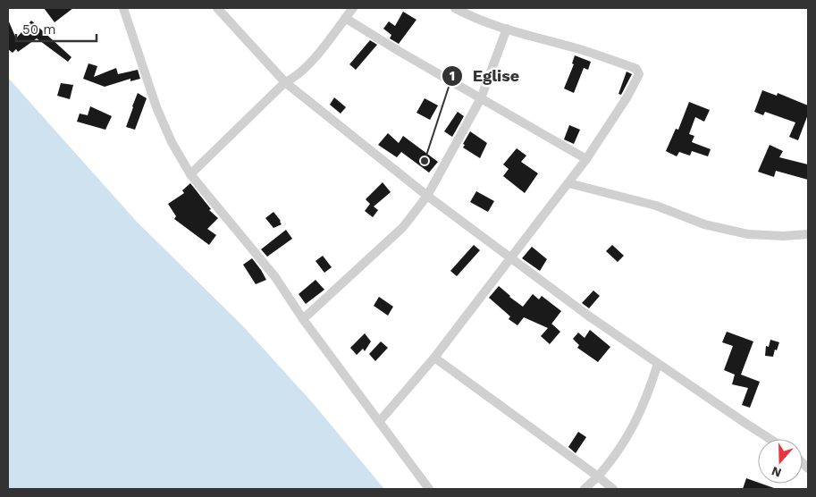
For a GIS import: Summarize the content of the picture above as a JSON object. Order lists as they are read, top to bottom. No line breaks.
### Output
{"places":["Eglise"],"scale_bar":"50 m","north":"bottom"}
